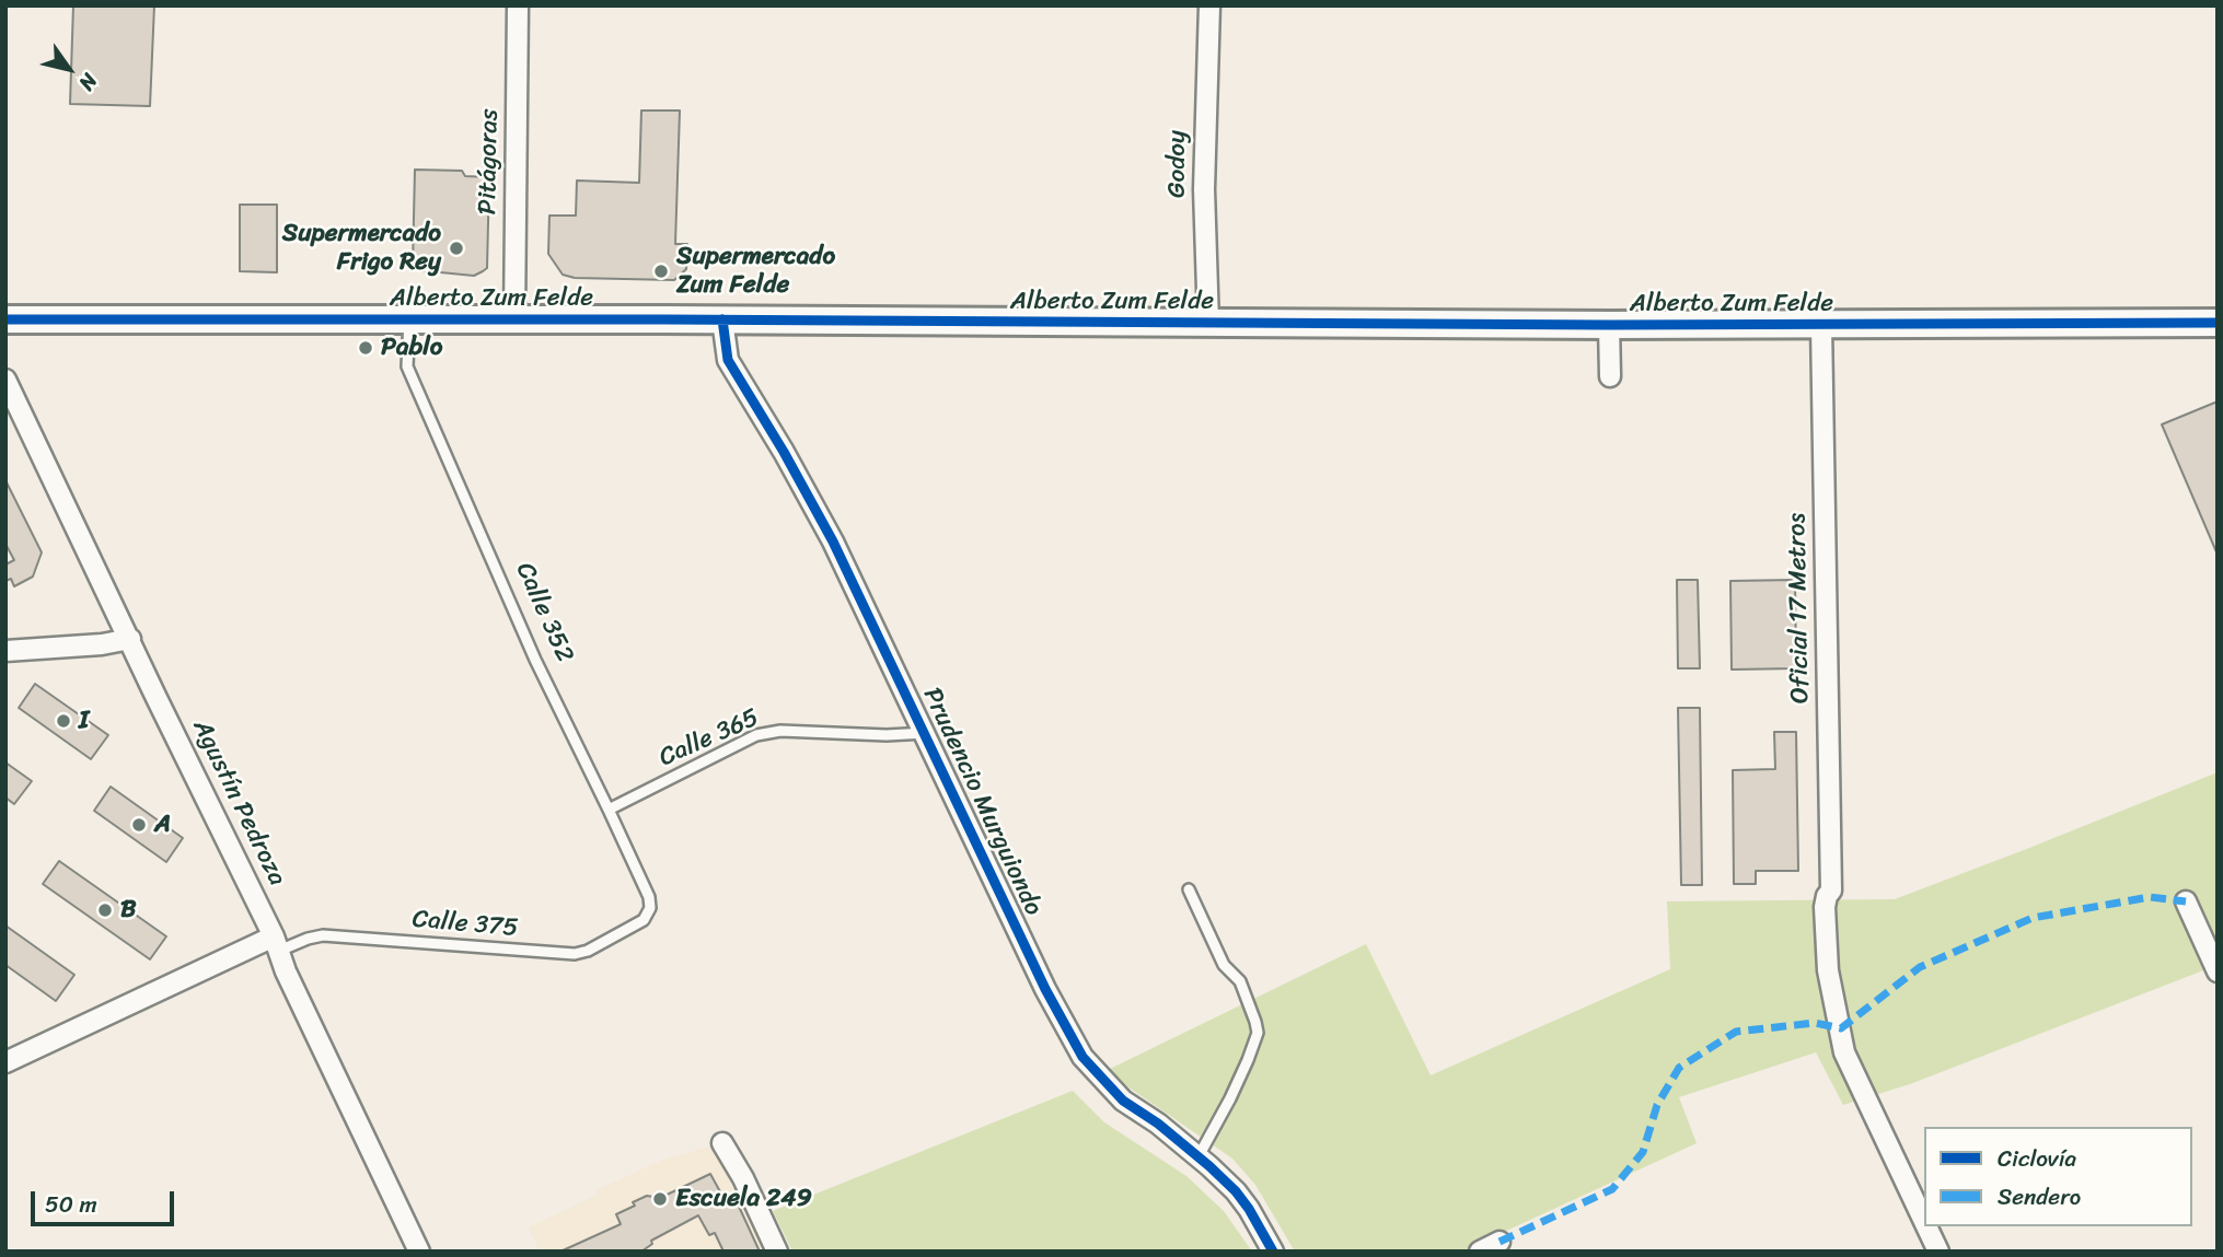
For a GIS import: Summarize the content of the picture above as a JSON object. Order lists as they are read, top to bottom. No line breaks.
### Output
{"streets":{"street":["Pitágoras","Godoy","Alberto Zum Felde","Oficial 17 Metros","Prudencio Murguiondo","Agustín Pedroza"],"lane":["Calle 352","Calle 365","Calle 375"]},"crossings":[["Pitágoras","Alberto Zum Felde"],["Godoy","Alberto Zum Felde"],["Alberto Zum Felde","Oficial 17 Metros"],["Alberto Zum Felde","Calle 352"],["Alberto Zum Felde","Prudencio Murguiondo"],["Calle 352","Calle 365"],["Calle 352","Calle 375"],["Calle 365","Prudencio Murguiondo"],["Agustín Pedroza","Calle 375"]],"places":["Supermercado Frigo Rey","Supermercado Zum Felde","Pablo","I","A","B","Escuela 249"],"legend":["Ciclovía","Sendero"],"scale_bar":"50 m","north":"bottom right"}
